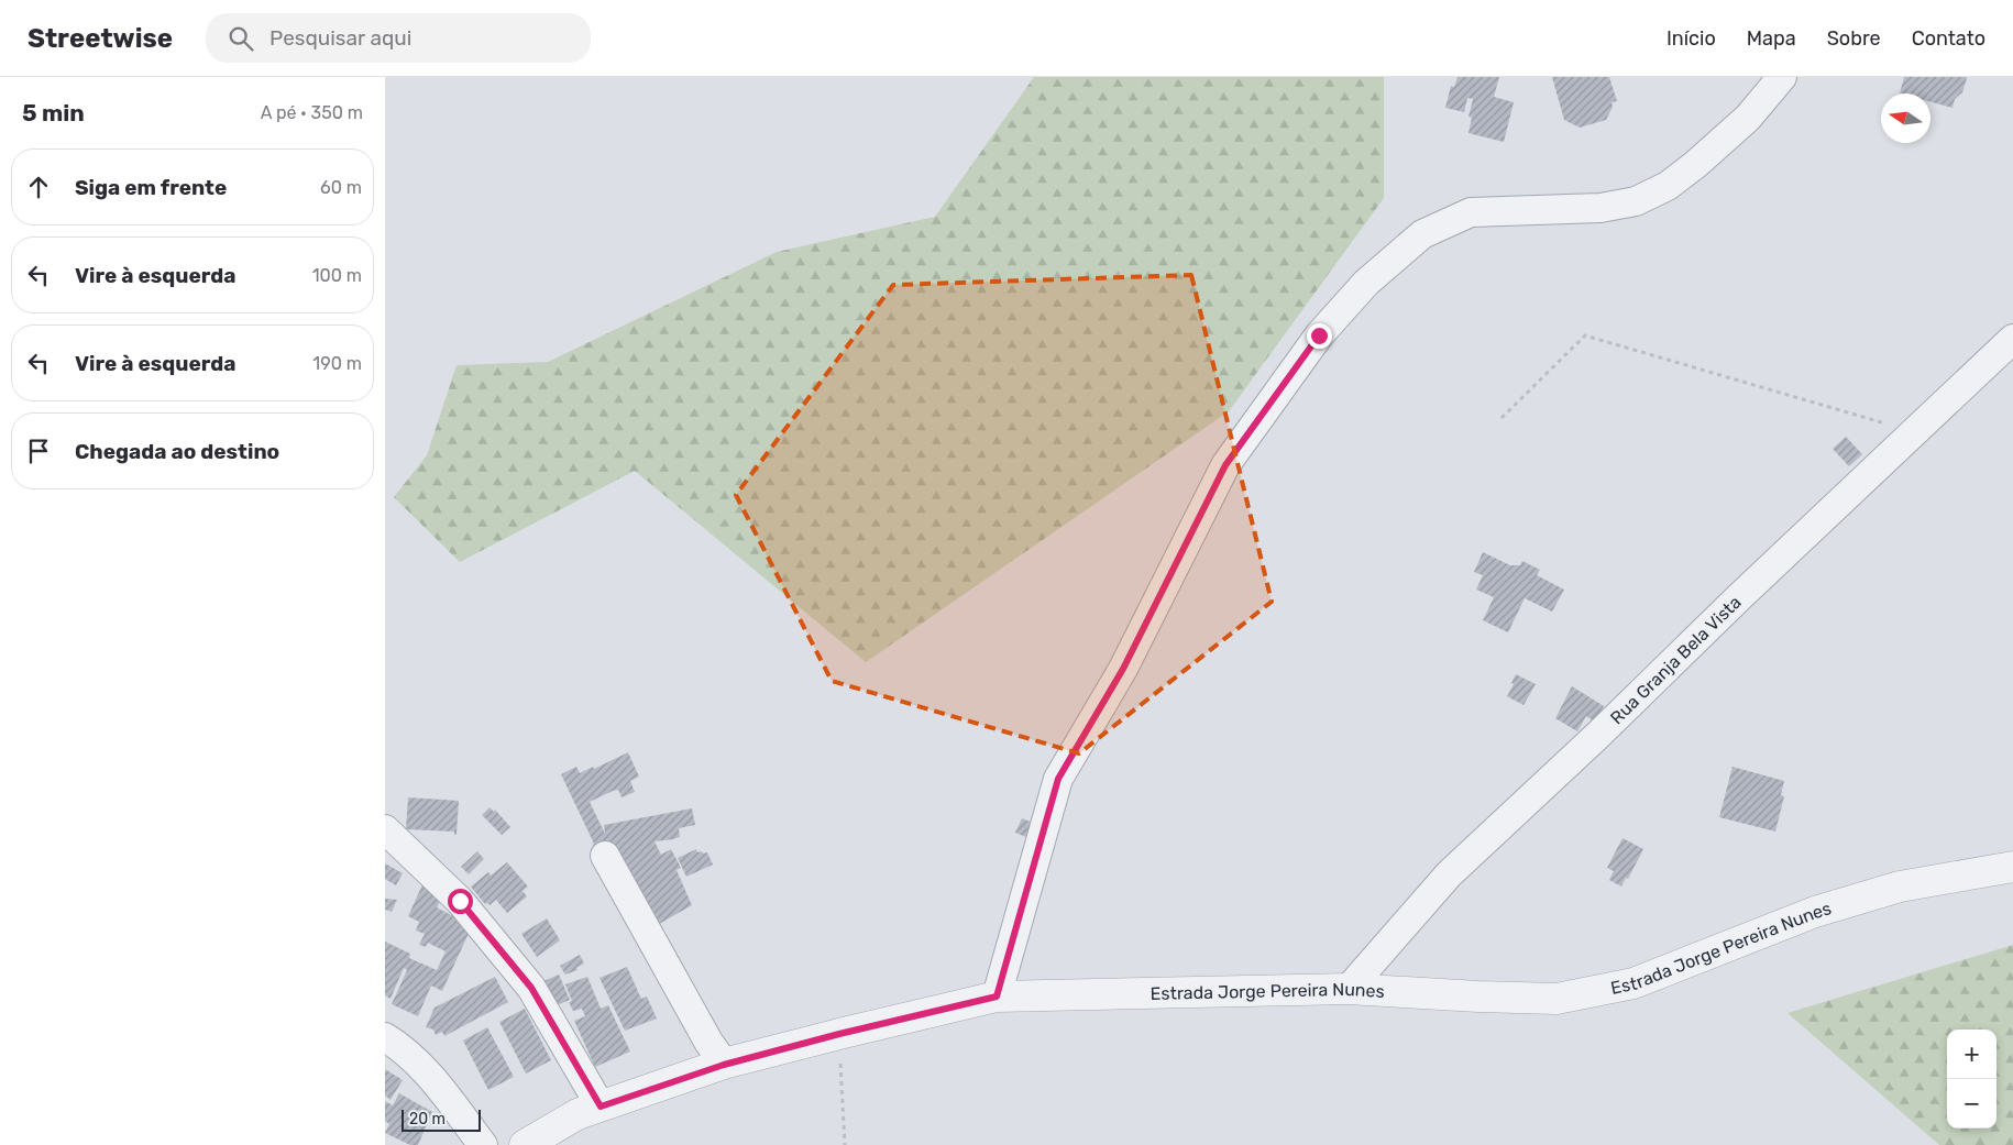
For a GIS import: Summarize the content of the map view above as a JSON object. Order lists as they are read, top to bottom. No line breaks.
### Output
{"streets":{"street":["Rua Granja Bela Vista","Estrada Jorge Pereira Nunes"]},"crossings":[["Rua Granja Bela Vista","Estrada Jorge Pereira Nunes"]],"scale_bar":"20 m","north":"left","page":{"header":"Streetwise","search":"Pesquisar aqui","nav":["Início","Mapa","Sobre","Contato"],"heading":["5 min","A pé · 350 m"],"list":[["Siga em frente","60 m"],["Vire à esquerda","100 m"],["Vire à esquerda","190 m"],"Chegada ao destino"],"map_buttons":["+","−"],"scale":"20 m"}}
